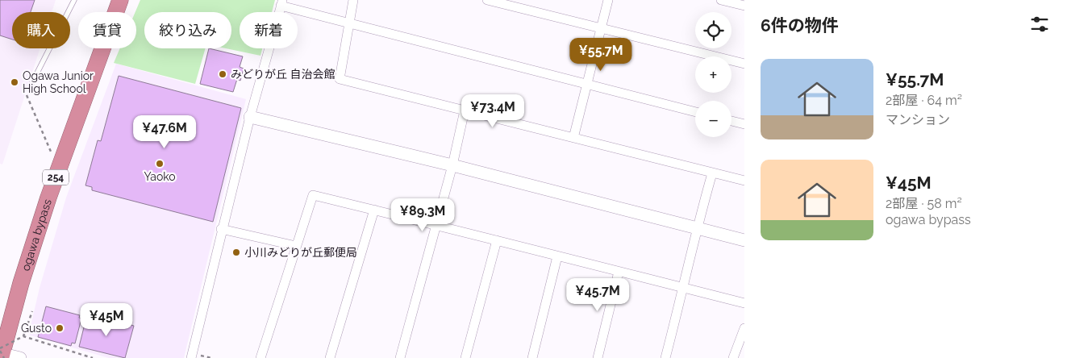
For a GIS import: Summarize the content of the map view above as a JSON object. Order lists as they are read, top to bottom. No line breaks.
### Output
{"streets":{"highway":["254","ogawa bypass"]},"places":["みどりが丘 自治会館","Ogawa Junior High School","Yaoko","小川みどりが丘郵便局","Gusto"],"page":{"heading":"6件の物件","map_buttons":["+","−"],"chip":["購入","賃貸","絞り込み","新着"],"price":["¥55.7M","¥73.4M","¥47.6M","¥89.3M","¥45.7M","¥45M"],"list":[{"name":"¥55.7M","note":"2部屋 · 64 m² · マンション"},{"name":"¥45M","note":"2部屋 · 58 m² · ogawa bypass"}]}}
